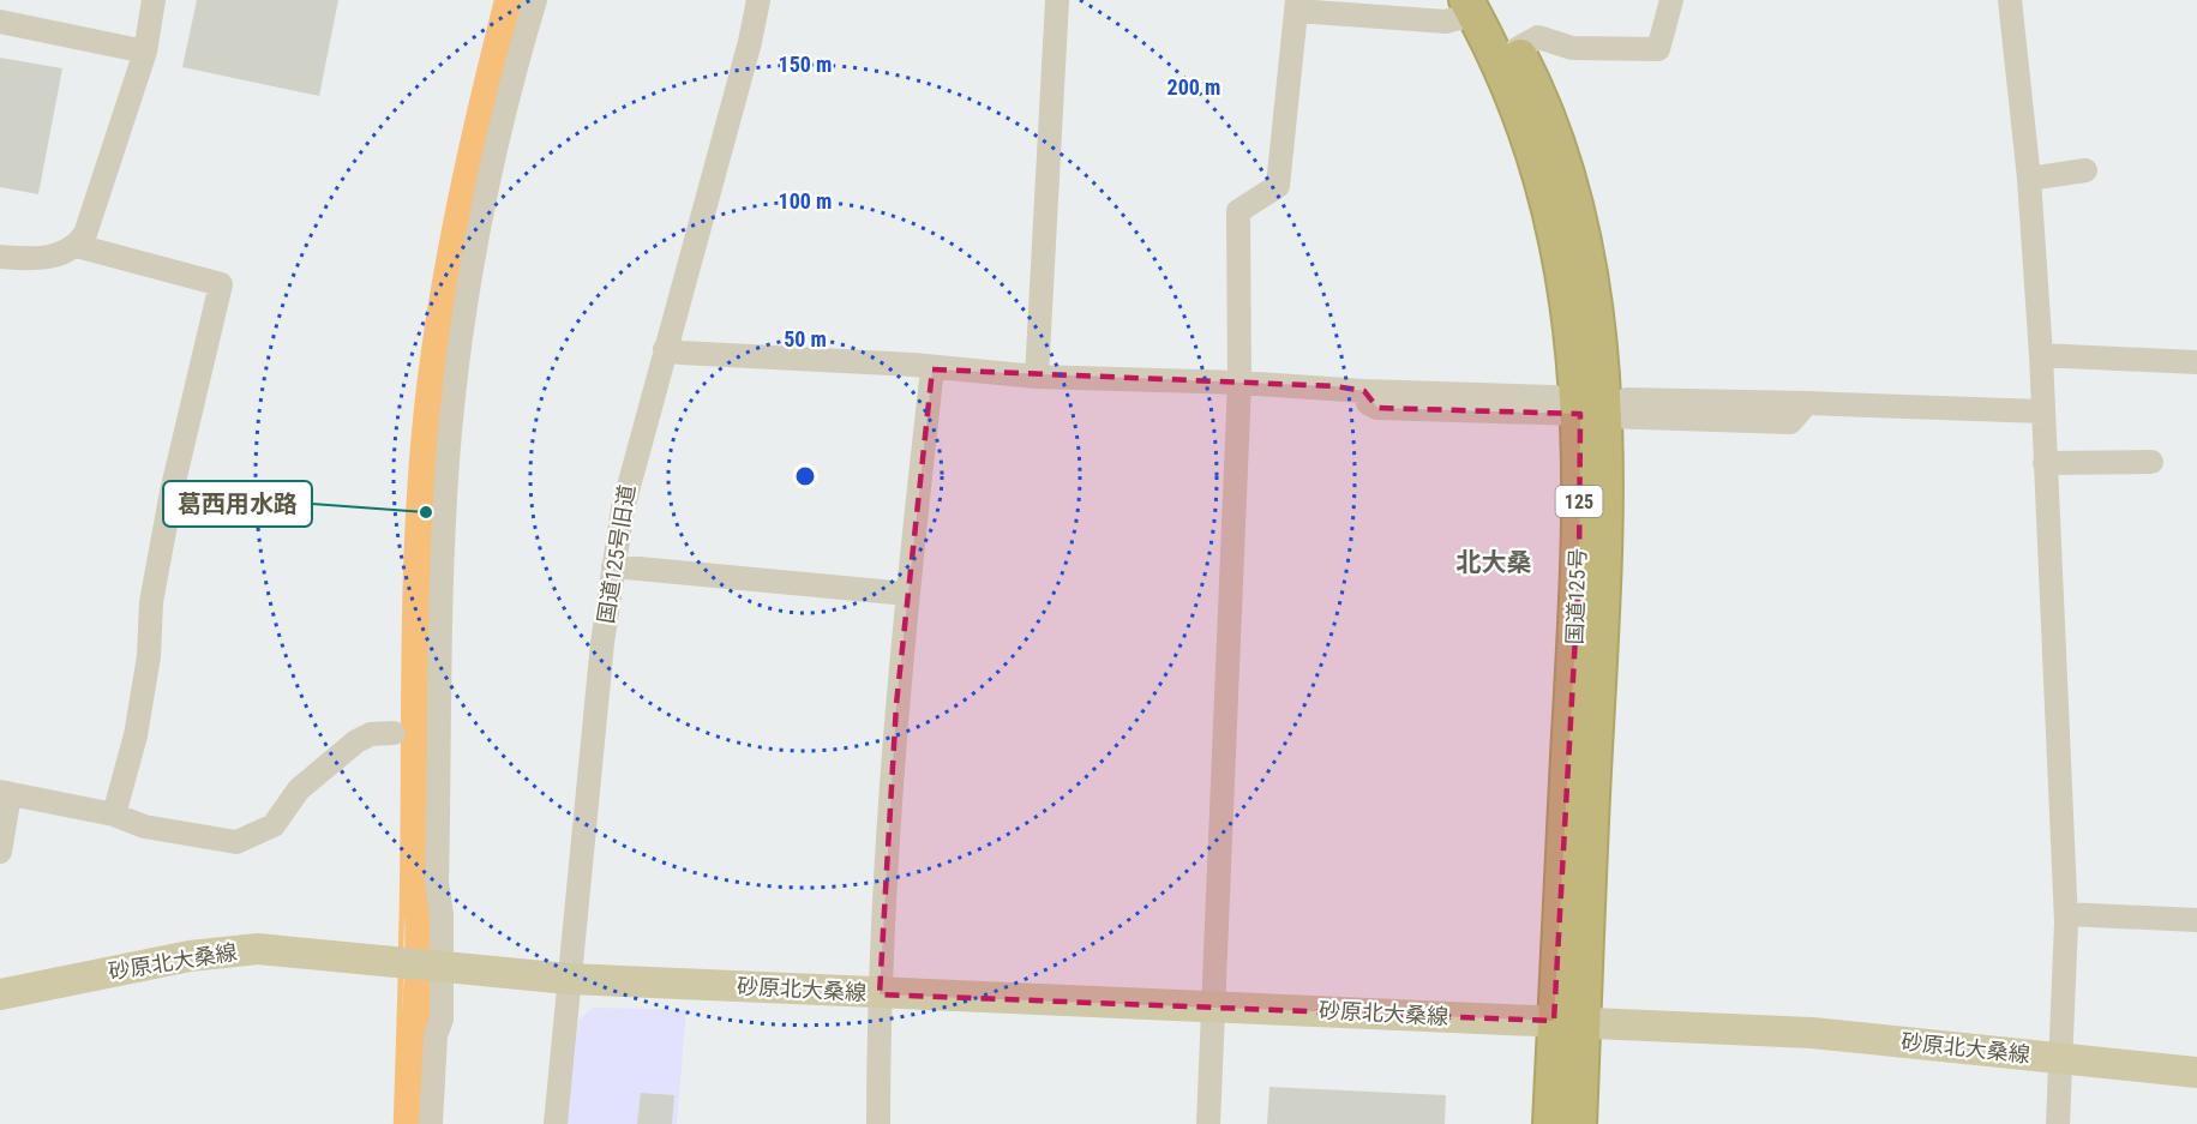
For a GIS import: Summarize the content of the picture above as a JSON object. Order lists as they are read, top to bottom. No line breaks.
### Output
{"streets":{"highway":["125","国道125号"],"main road":["砂原北大桑線"],"street":["国道125号旧道"]},"crossings":[["国道125号旧道","砂原北大桑線"],["国道125号","砂原北大桑線"]],"districts":["北大桑"],"places":["葛西用水路"],"rings":["150 m","200 m","100 m","50 m"]}
